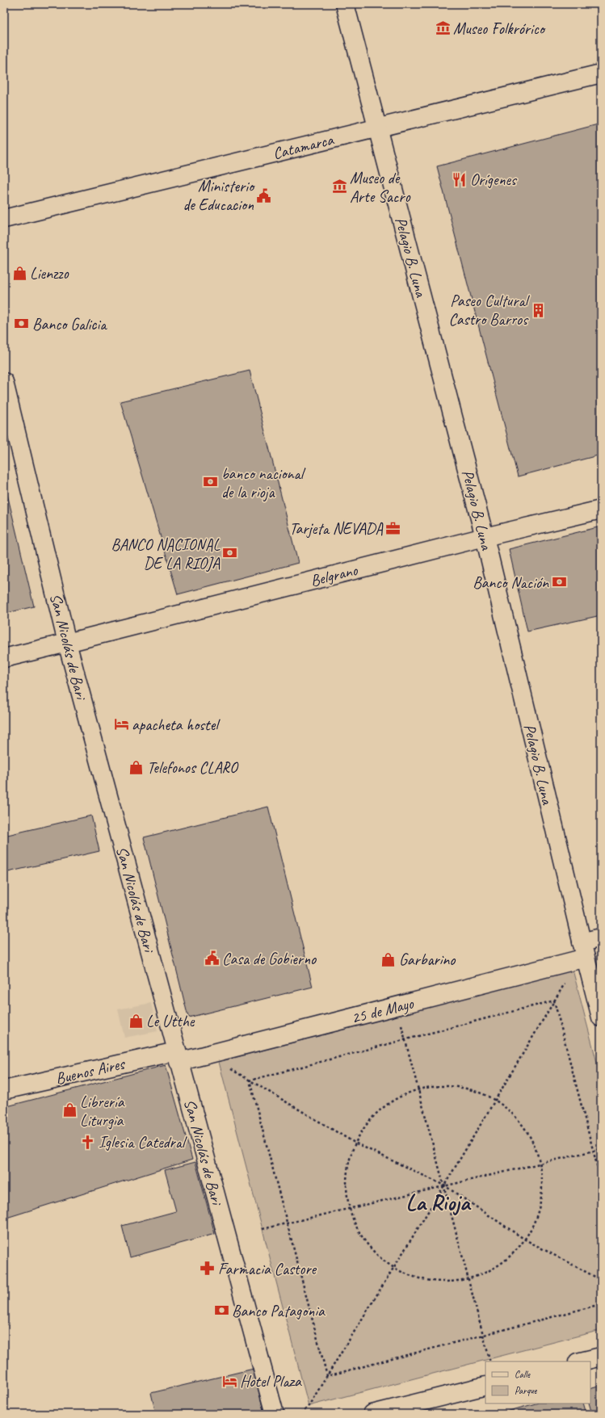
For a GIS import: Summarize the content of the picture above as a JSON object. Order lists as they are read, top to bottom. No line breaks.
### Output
{"streets":{"street":["Catamarca","Pelagio B. Luna","Belgrano","San Nicolás de Bari","25 de Mayo","Buenos Aires"]},"crossings":[["Catamarca","Pelagio B. Luna"],["Pelagio B. Luna","Belgrano"],["Pelagio B. Luna","25 de Mayo"],["Belgrano","San Nicolás de Bari"],["San Nicolás de Bari","25 de Mayo"],["San Nicolás de Bari","Buenos Aires"],["25 de Mayo","Buenos Aires"]],"districts":["La Rioja"],"places":{"museum":["Museo Folkrórico","Museo de Arte Sacro"],"restaurant":["Orígenes"],"public building":["Ministerio de Educacion","Casa de Gobierno"],"shop":["Lienzzo","Telefonos CLARO","Garbarino","Le Utthe","Librería Liturgia"],"building":["Paseo Cultural Castro Barros"],"bank":["Banco Galicia","banco nacional de la rioja","BANCO NACIONAL DE LA RIOJA","Banco Nación","Banco Patagonia"],"office":["Tarjeta NEVADA"],"hotel":["apacheta hostel","Hotel Plaza"],"church":["Iglesia Catedral"],"pharmacy":["Farmacia Castore"]},"legend":["Calle","Parque"]}
